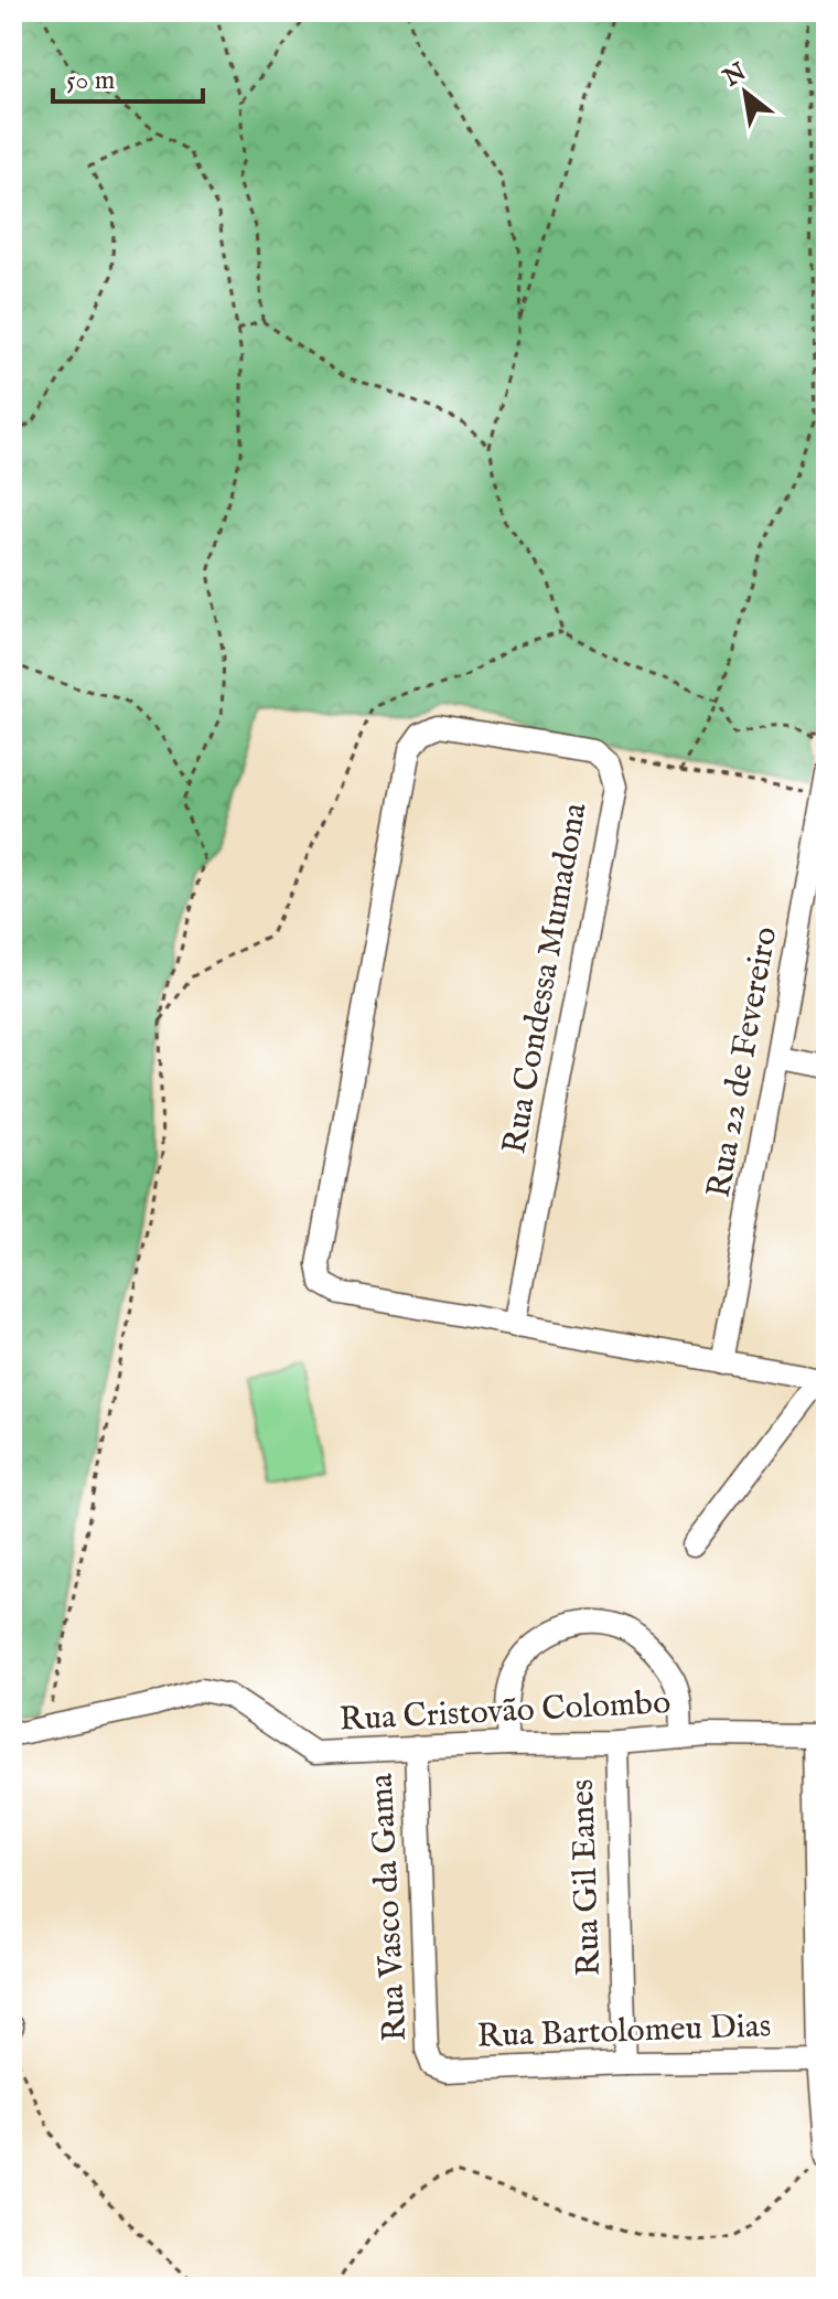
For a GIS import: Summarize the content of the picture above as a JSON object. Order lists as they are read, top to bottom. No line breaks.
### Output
{"streets":{"street":["Rua Condessa Mumadona","Rua 22 de Fevereiro","Rua Cristovão Colombo","Rua Gil Eanes","Rua Vasco da Gama","Rua Bartolomeu Dias"]},"crossings":[["Rua Cristovão Colombo","Rua Gil Eanes"],["Rua Cristovão Colombo","Rua Vasco da Gama"],["Rua Gil Eanes","Rua Bartolomeu Dias"],["Rua Vasco da Gama","Rua Bartolomeu Dias"]],"scale_bar":"50 m","north":"top left"}
